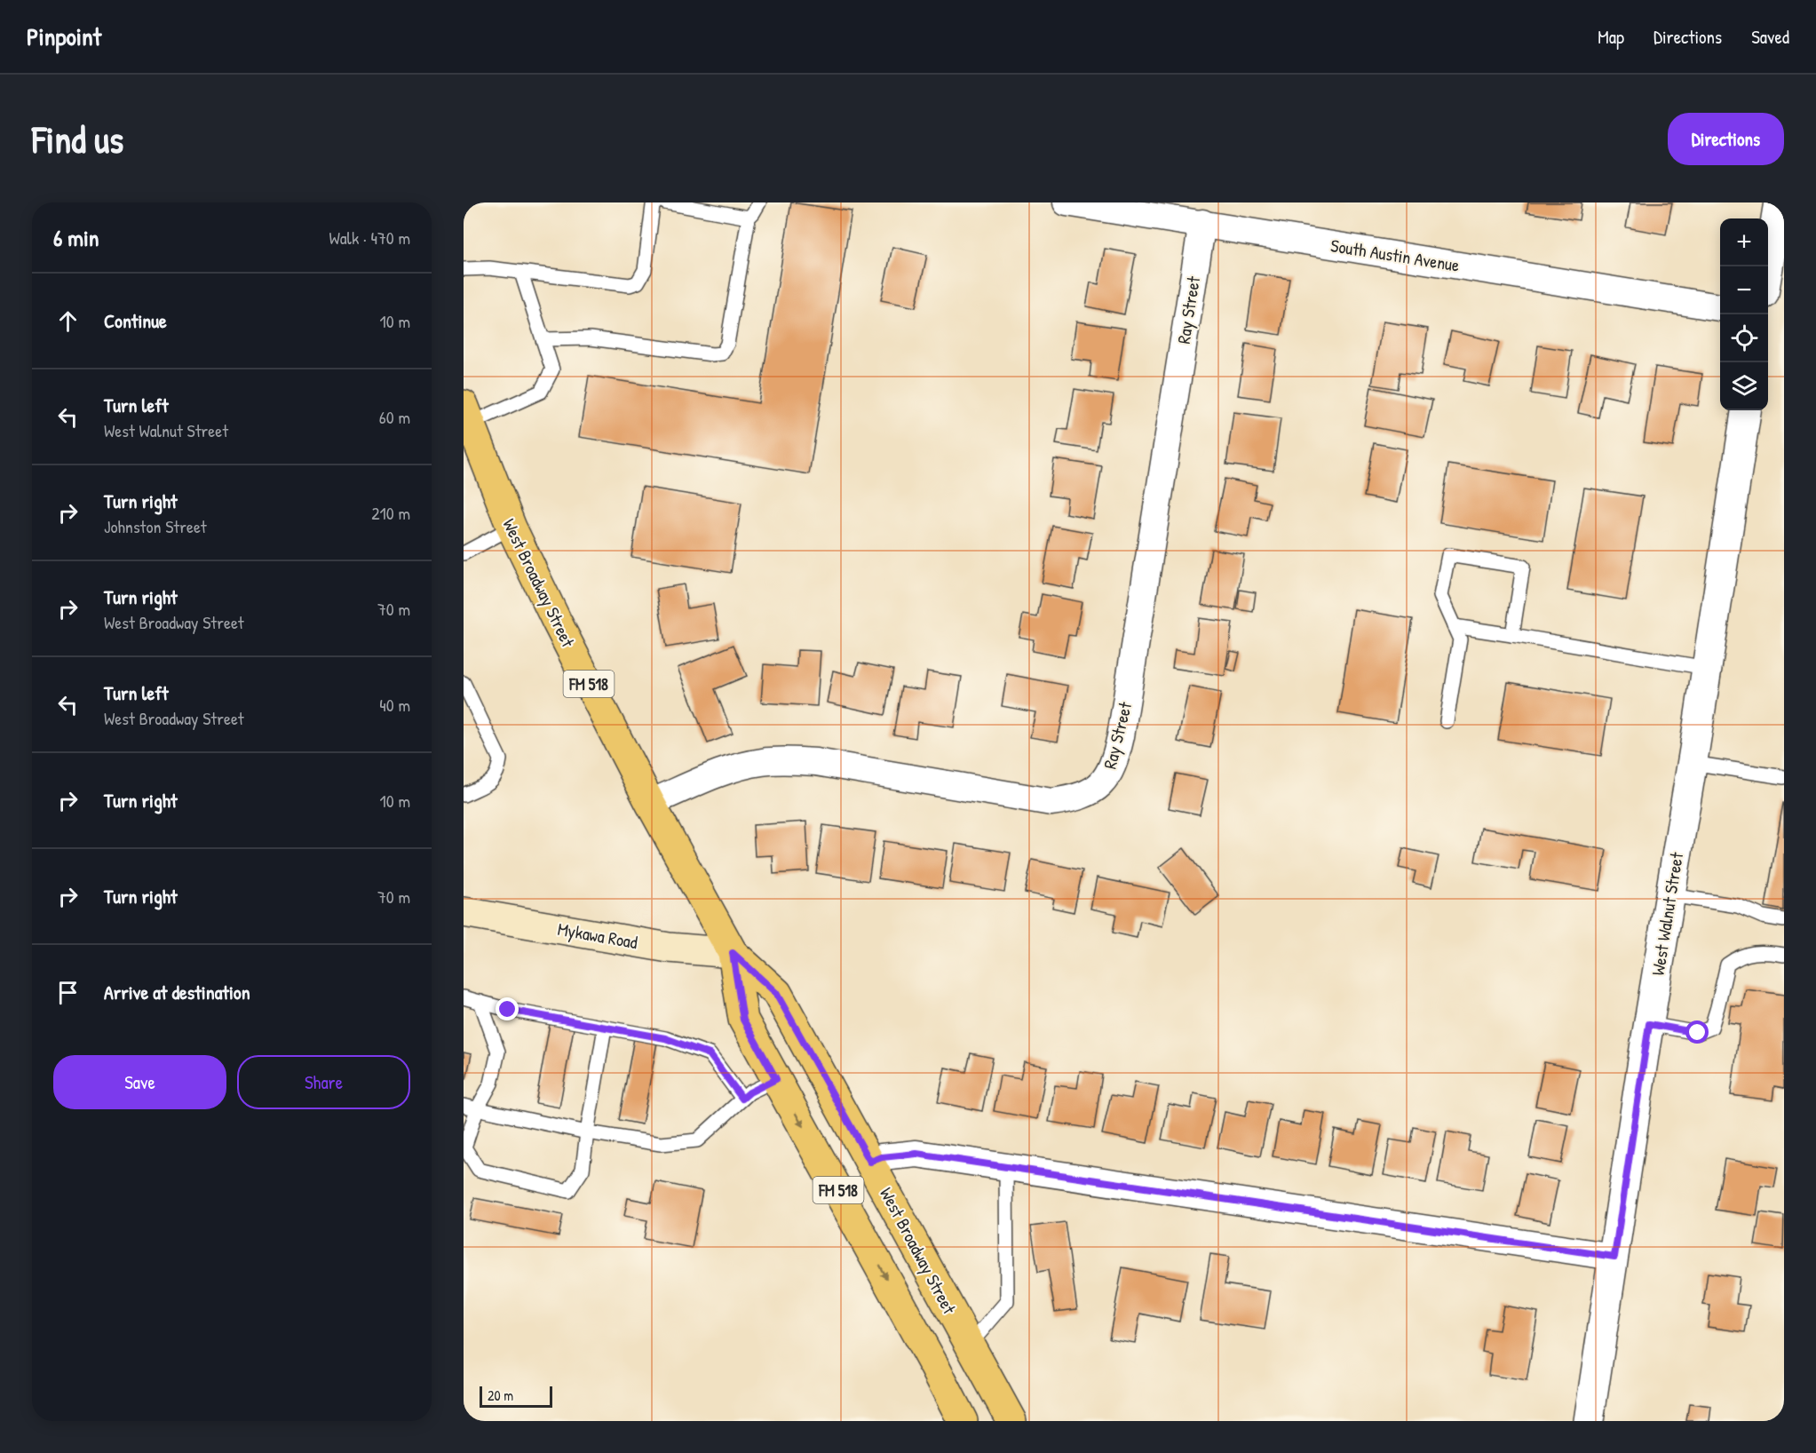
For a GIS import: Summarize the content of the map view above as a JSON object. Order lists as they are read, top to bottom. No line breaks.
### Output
{"streets":{"main road":["West Broadway Street","FM 518","Mykawa Road"],"street":["South Austin Avenue","Ray Street","West Walnut Street"]},"crossings":[["South Austin Avenue","Ray Street"],["Ray Street","West Broadway Street"],["West Broadway Street","Mykawa Road"]],"scale_bar":"20 m","page":{"header":"Pinpoint","nav":["Map","Directions","Saved"],"buttons":["Directions",["Save","Share"]],"title":"Find us","heading":["6 min","Walk · 470 m"],"map_buttons":["+","−"],"list":[["Continue","10 m"],["Turn left","West Walnut Street","60 m"],["Turn right","Johnston Street","210 m"],["Turn right","West Broadway Street","70 m"],["Turn left","West Broadway Street","40 m"],["Turn right","10 m"],["Turn right","70 m"],"Arrive at destination"],"scale":"20 m"}}
